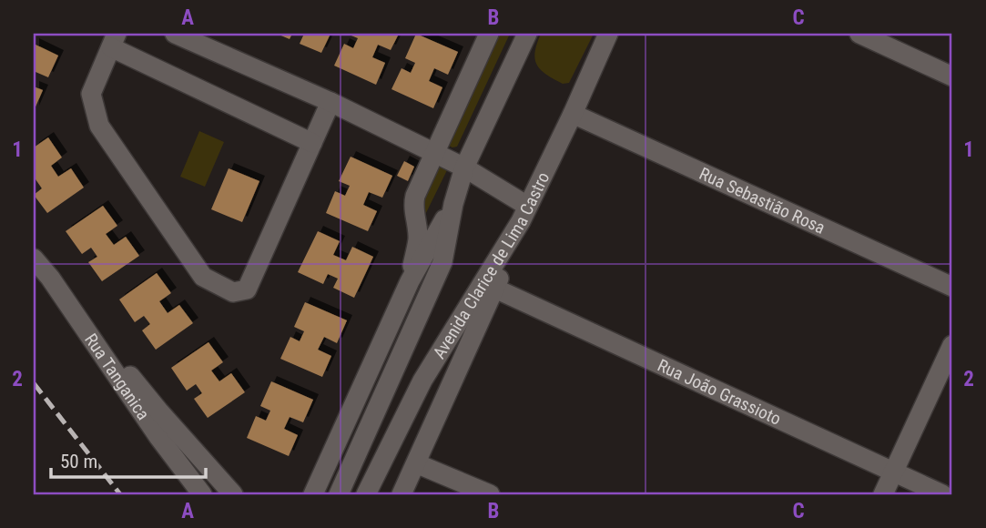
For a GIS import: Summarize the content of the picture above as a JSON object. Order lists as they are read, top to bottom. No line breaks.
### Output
{"streets":{"street":["Rua Sebastião Rosa","Avenida Clarice de Lima Castro","Rua Tanganica","Rua João Grassioto"]},"crossings":[["Rua Sebastião Rosa","Avenida Clarice de Lima Castro"]],"scale_bar":"50 m","grid":{"columns":["A","B","C"],"rows":["1","2"]}}
